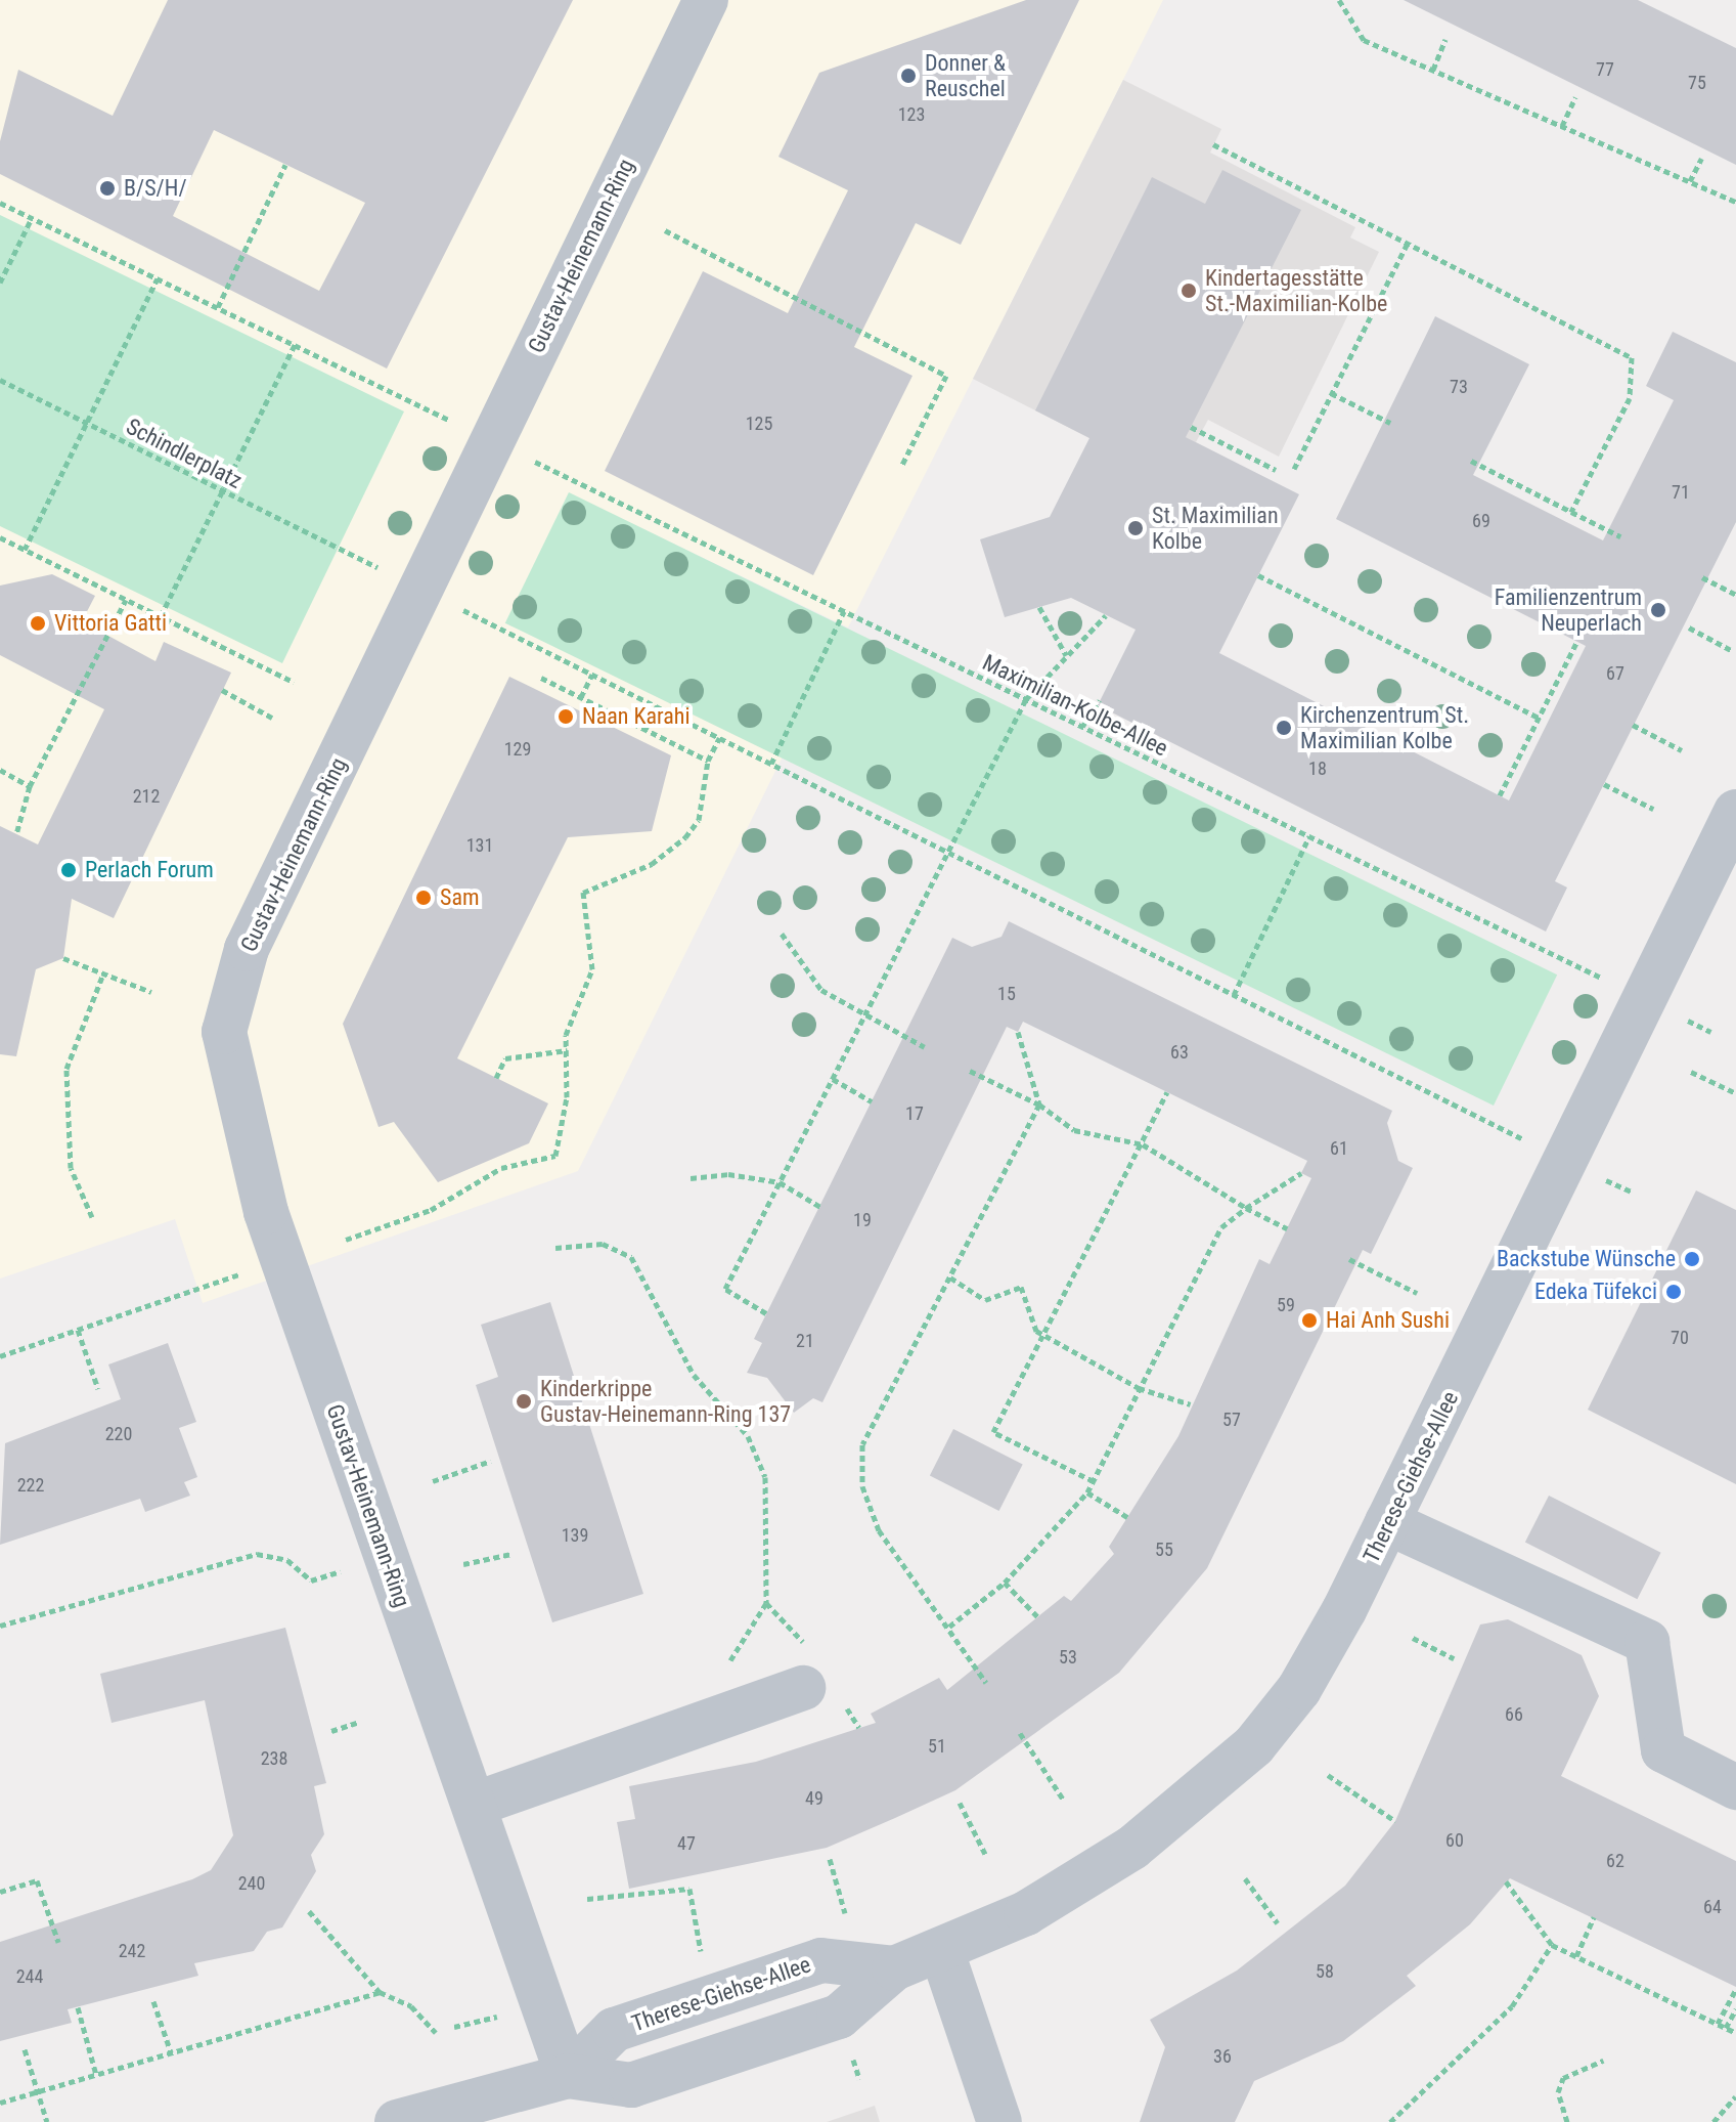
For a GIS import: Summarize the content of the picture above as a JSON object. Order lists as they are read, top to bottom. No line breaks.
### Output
{"streets":{"street":["Gustav-Heinemann-Ring","Therese-Giehse-Allee"],"path":["Schindlerplatz","Maximilian-Kolbe-Allee"]},"crossings":[["Gustav-Heinemann-Ring","Maximilian-Kolbe-Allee"],["Gustav-Heinemann-Ring","Therese-Giehse-Allee"],["Maximilian-Kolbe-Allee","Therese-Giehse-Allee"]],"places":["Donner & Reuschel","B/S/H/","Kindertagesstätte St.-Maximilian-Kolbe","St. Maximilian Kolbe","Familienzentrum Neuperlach","Vittoria Gatti","Naan Karahi","Kirchenzentrum St. Maximilian Kolbe","Perlach Forum","Sam","Backstube Wünsche","Edeka Tüfekci","Hai Anh Sushi","Kinderkrippe Gustav-Heinemann-Ring 137"],"house_numbers":["77","75","123","73","125","71","69","67","129","18","212","131","15","63","17","61","19","59","70","21","57","220","222","139","55","53","66","51","238","49","60","47","62","240","64","242","58","244","36"]}
